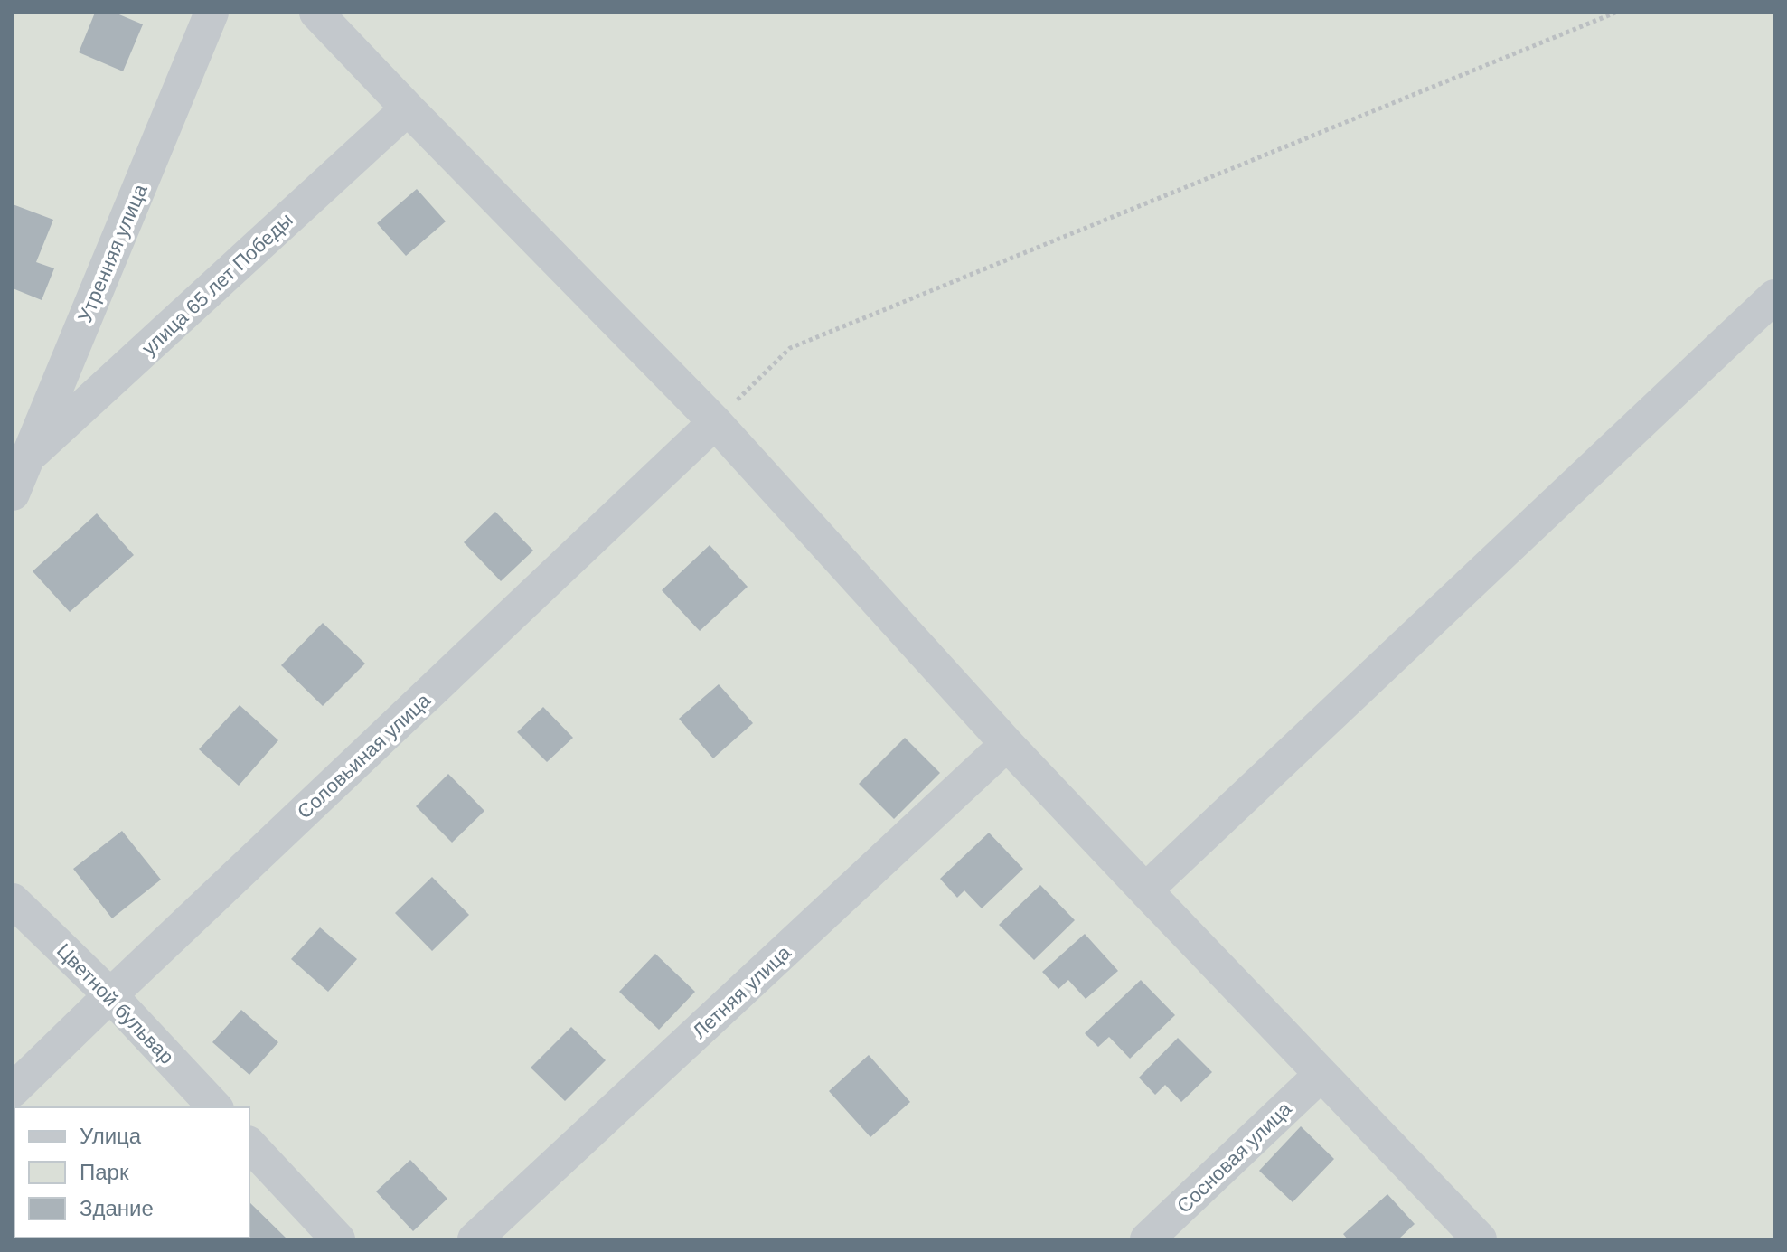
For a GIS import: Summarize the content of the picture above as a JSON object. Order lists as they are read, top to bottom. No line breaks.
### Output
{"streets":{"street":["Утренняя улица","улица 65 лет Победы","Соловьиная улица","Летняя улица","Цветной бульвар","Сосновая улица"]},"crossings":[["Утренняя улица","улица 65 лет Победы"],["Соловьиная улица","Цветной бульвар"]],"legend":["Улица","Парк","Здание"]}
